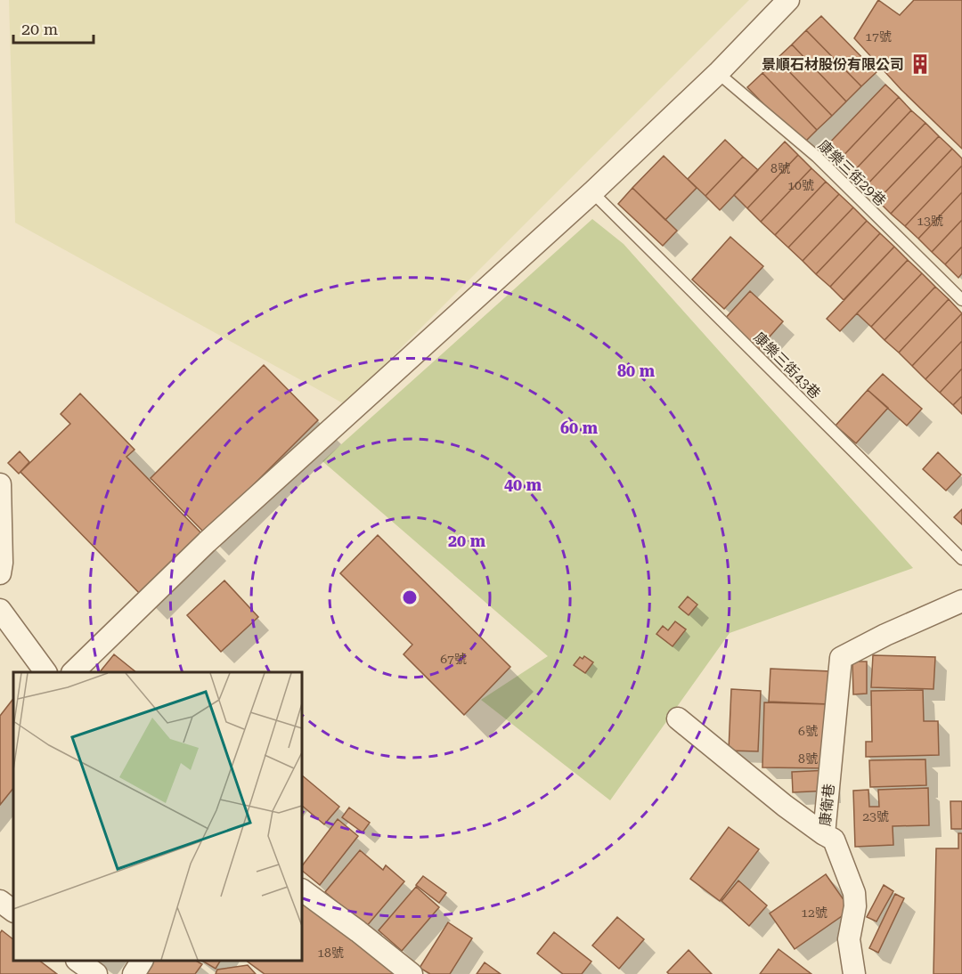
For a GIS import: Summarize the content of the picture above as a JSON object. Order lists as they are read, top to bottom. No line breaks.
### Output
{"streets":{"street":["康衛巷"],"lane":["康樂三街29巷","康樂三街43巷"]},"places":{"building":["景順石材股份有限公司"]},"house_numbers":["17號","8號","10號","13號","67號","6號","8號","23號","12號","18號"],"scale_bar":"20 m","rings":["80 m","60 m","40 m","20 m"]}
